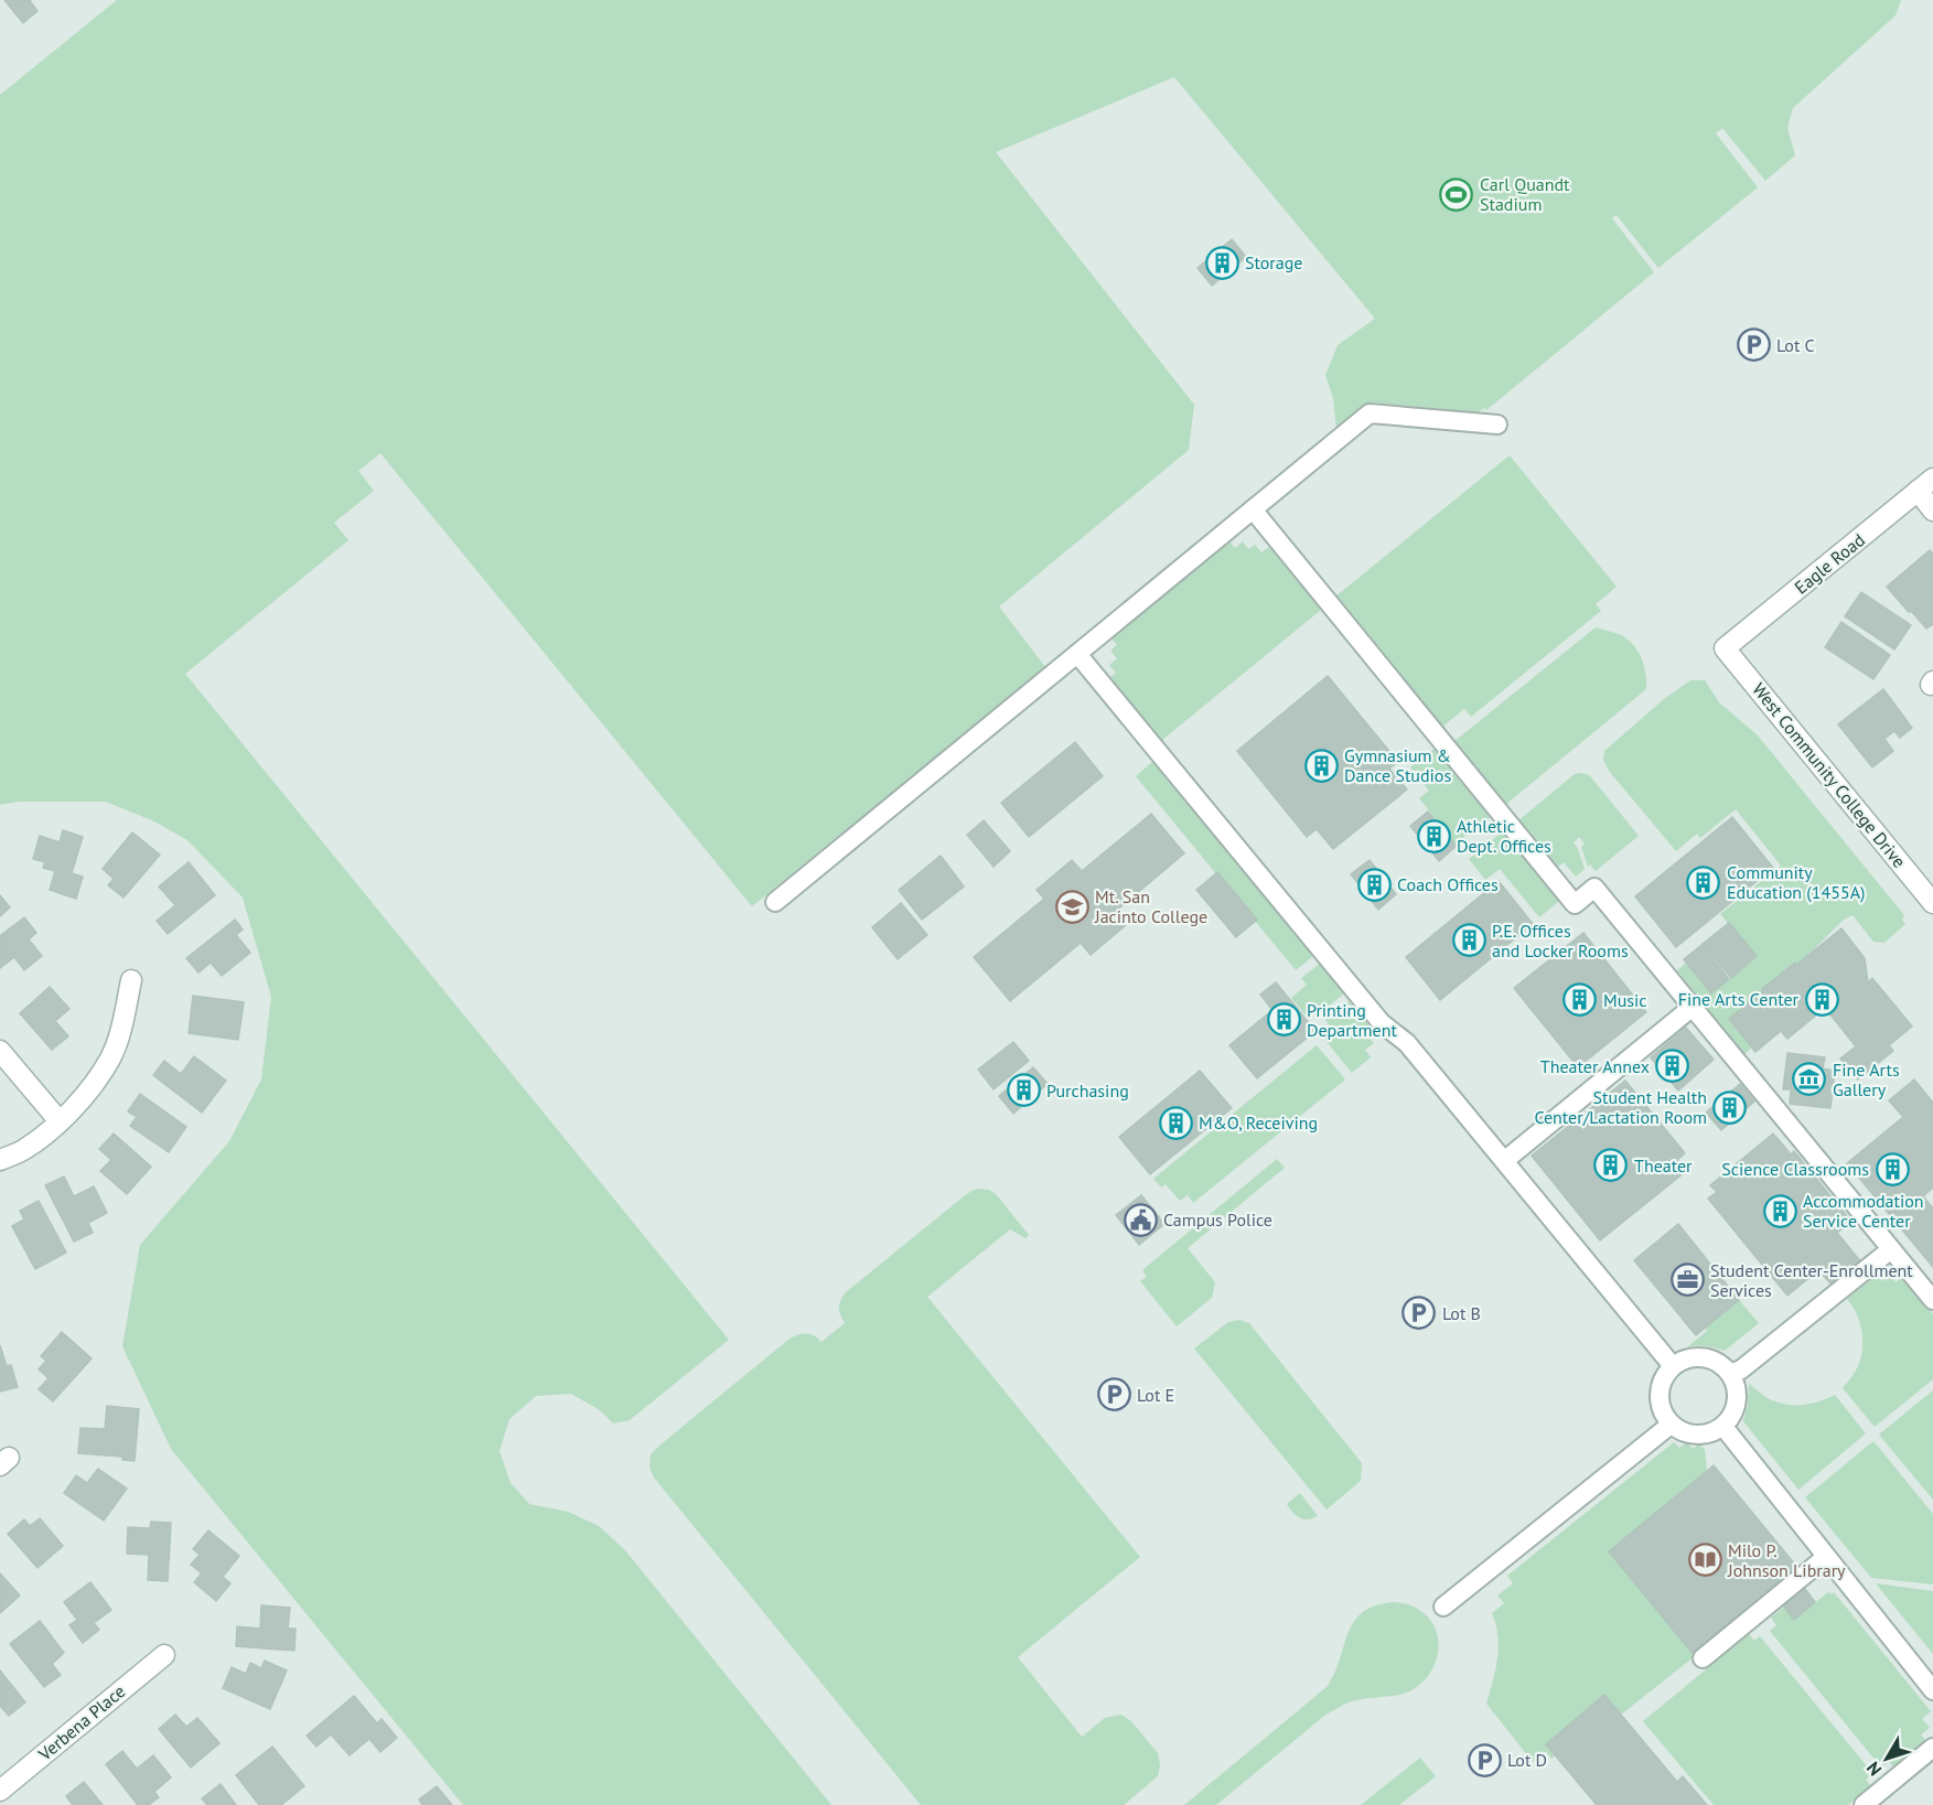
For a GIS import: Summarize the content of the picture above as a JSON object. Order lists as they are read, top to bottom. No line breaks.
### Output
{"streets":{"street":["Eagle Road","West Community College Drive","Verbena Place"]},"crossings":[["Eagle Road","West Community College Drive"]],"places":{"sports":["Carl Quandt Stadium"],"building":["Storage","Gymnasium & Dance Studios","Athletic Dept. Offices","Community Education (1455A)","Coach Offices","P.E. Offices and Locker Rooms","Fine Arts Center","Music","Printing Department","Theater Annex","Purchasing","Student Health Center/Lactation Room","M&O, Receiving","Theater","Science Classrooms","Accommodation Service Center"],"parking":["Lot C","Lot B","Lot E","Lot D"],"school or university":["Mt. San Jacinto College"],"museum":["Fine Arts Gallery"],"public building":["Campus Police"],"office":["Student Center-Enrollment Services"],"library":["Milo P. Johnson Library"]},"north":"bottom left"}
